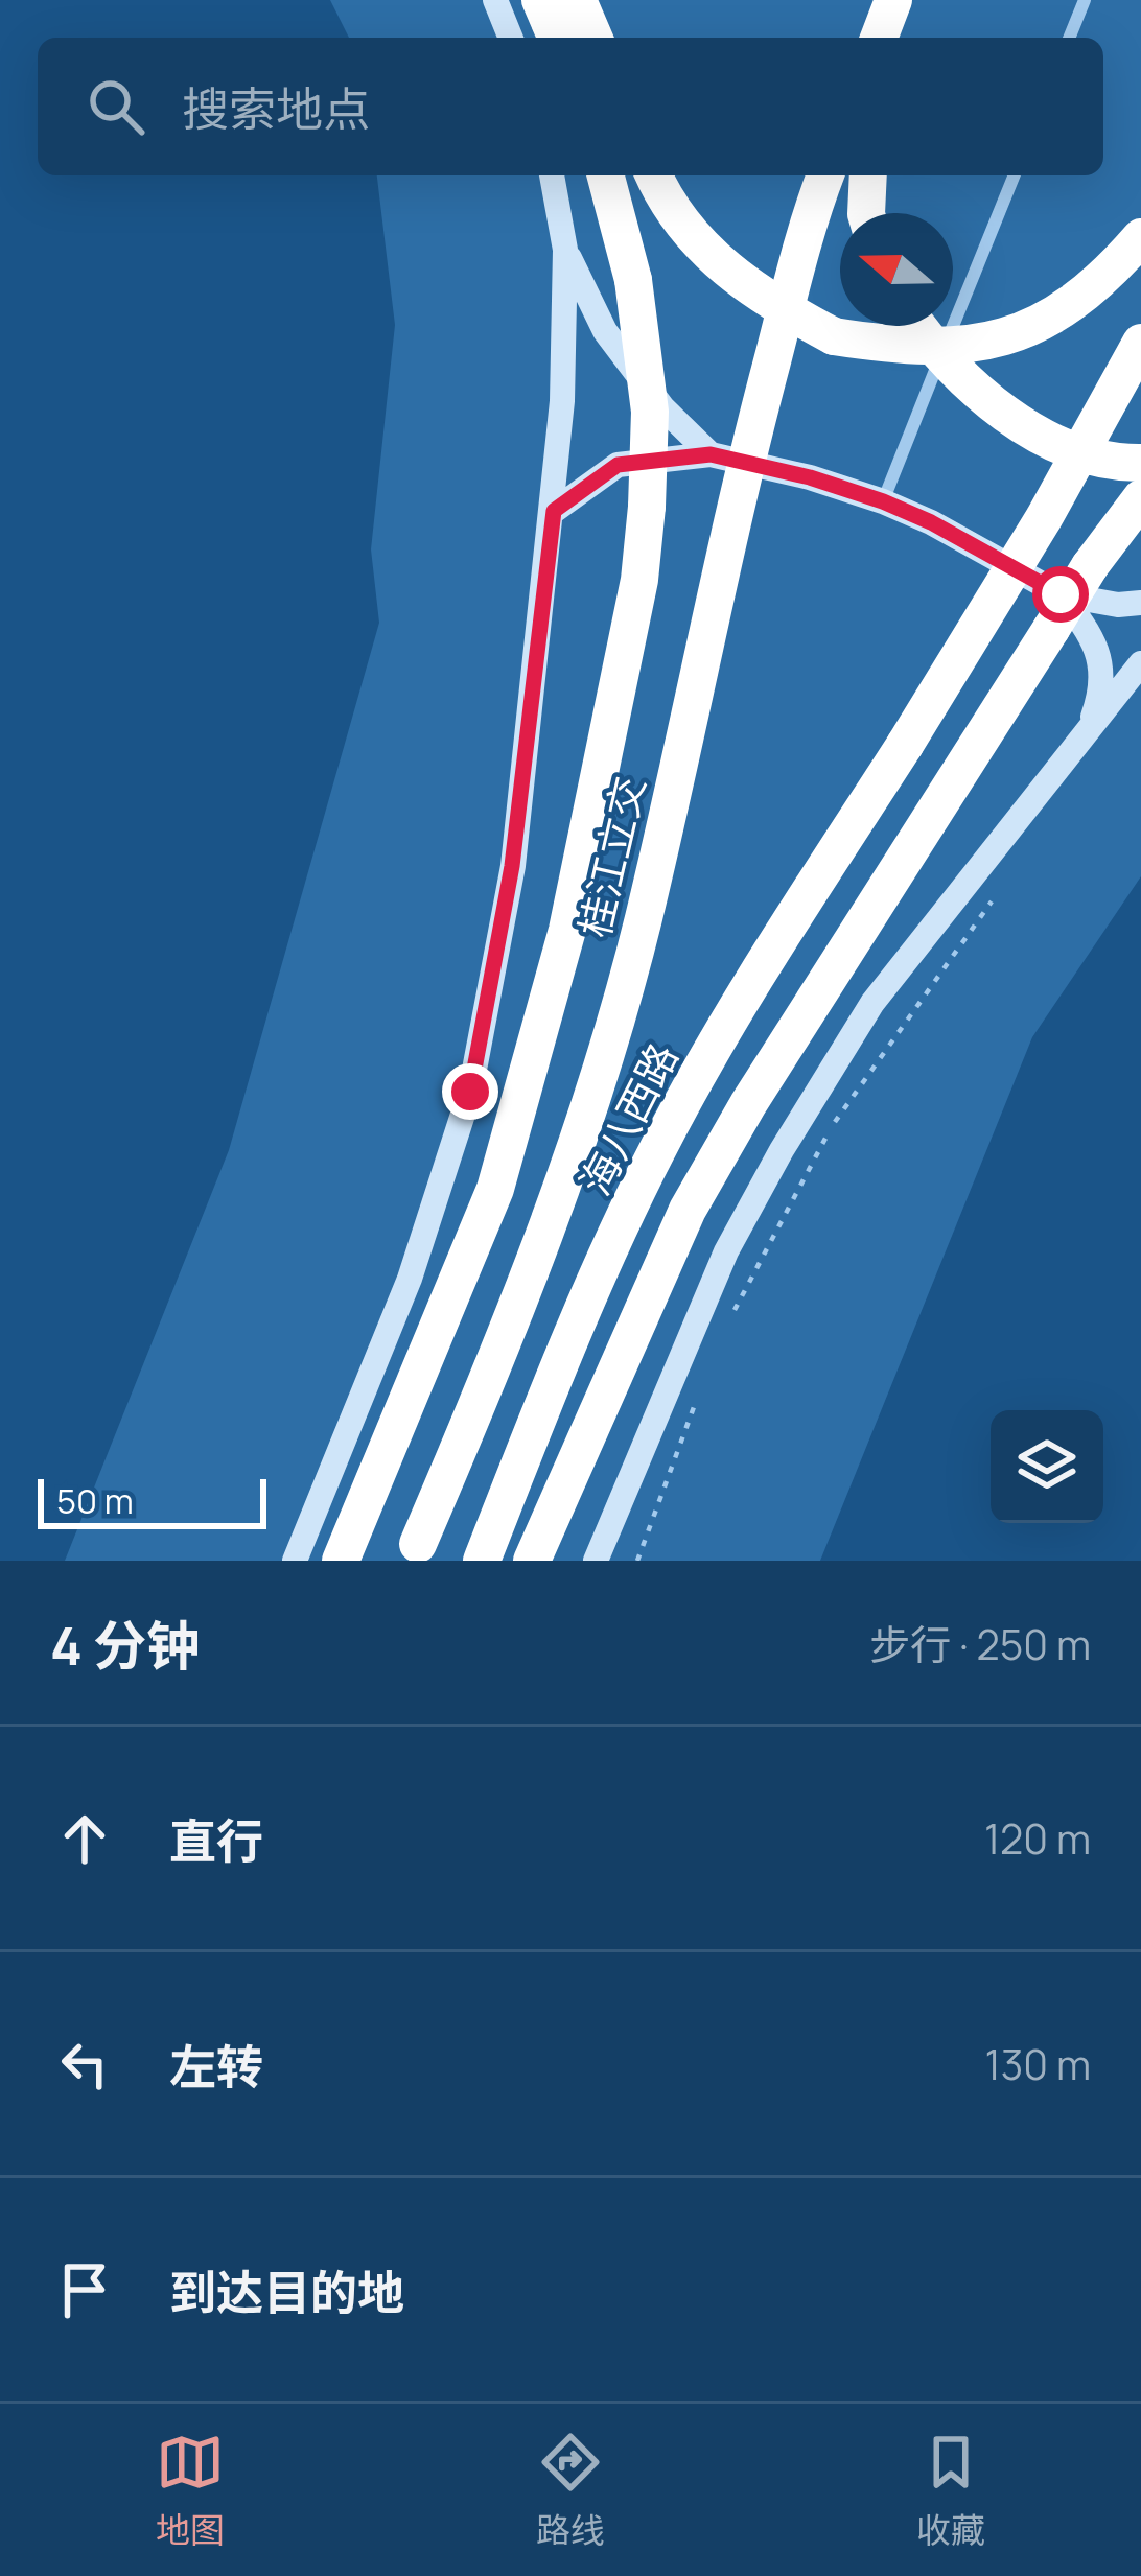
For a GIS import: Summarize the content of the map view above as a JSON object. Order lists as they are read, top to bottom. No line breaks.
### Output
{"streets":{"highway":["桂江立交","海八西路"]},"scale_bar":"50 m","north":"left","page":{"search":"搜索地点","scale":"50 m","heading":["4 分钟","步行 · 250 m"],"list":[["直行","120 m"],["左转","130 m"],"到达目的地"],"nav":["地图","路线","收藏"]}}
